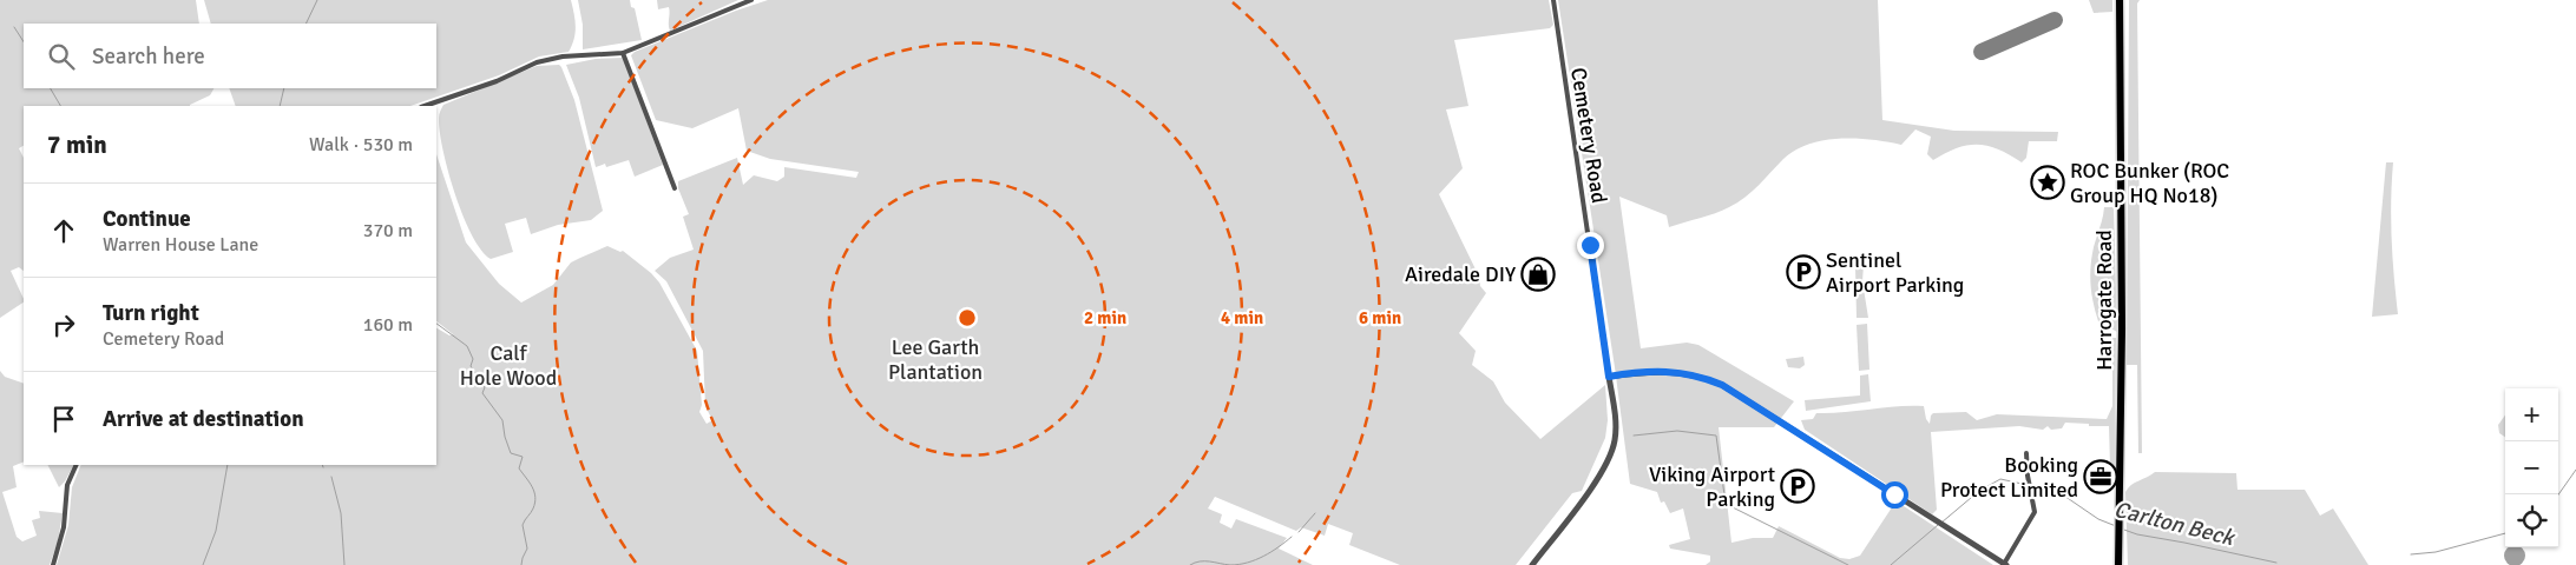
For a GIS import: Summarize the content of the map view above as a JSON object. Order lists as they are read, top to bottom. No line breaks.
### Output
{"streets":{"highway":["Harrogate Road"],"street":["Cemetery Road"]},"water":["Carlton Beck"],"parks":["Lee Garth Plantation","Calf Hole Wood"],"places":{"place":["ROC Bunker (ROC Group HQ No18)"],"parking":["Sentinel Airport Parking","Viking Airport Parking"],"shop":["Airedale DIY"],"office":["Booking Protect Limited"]},"page":{"search":"Search here","heading":["7 min","Walk · 530 m"],"list":[["Continue","Warren House Lane","370 m"],["Turn right","Cemetery Road","160 m"],"Arrive at destination"],"map_buttons":["+","−"]},"rings":["2 min","4 min","6 min"]}
